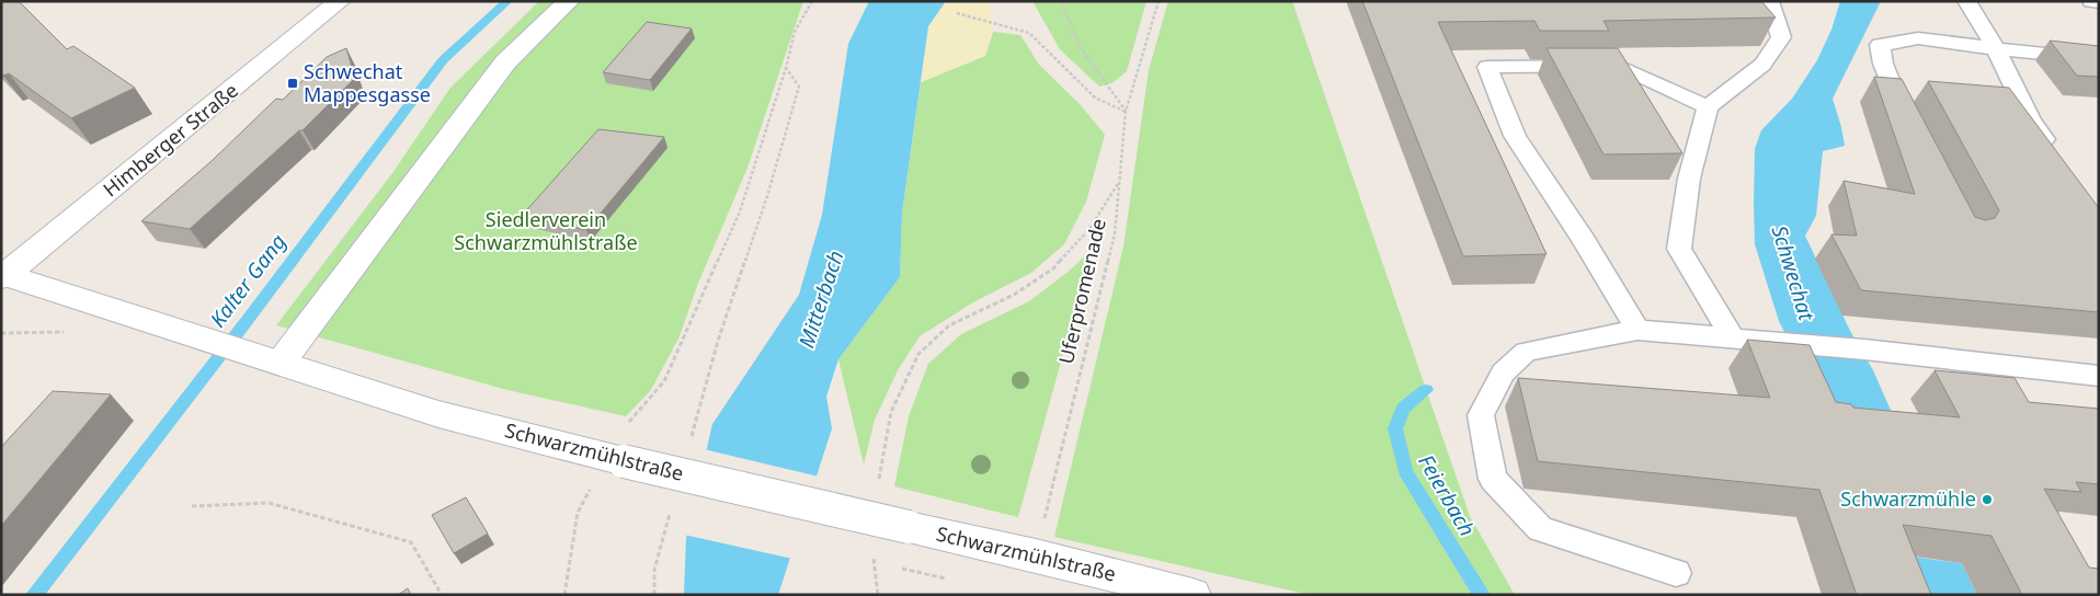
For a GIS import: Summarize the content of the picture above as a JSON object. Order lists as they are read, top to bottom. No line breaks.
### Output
{"streets":{"street":["Himberger Straße","Schwarzmühlstraße"],"path":["Uferpromenade"]},"crossings":[["Himberger Straße","Schwarzmühlstraße"],["Uferpromenade","Schwarzmühlstraße"]],"water":["Schwechat","Kalter Gang","Mitterbach","Feierbach"],"parks":["Siedlerverein Schwarzmühlstraße"],"places":{"transit":["Schwechat Mappesgasse"],"other":["Schwarzmühle"]}}
